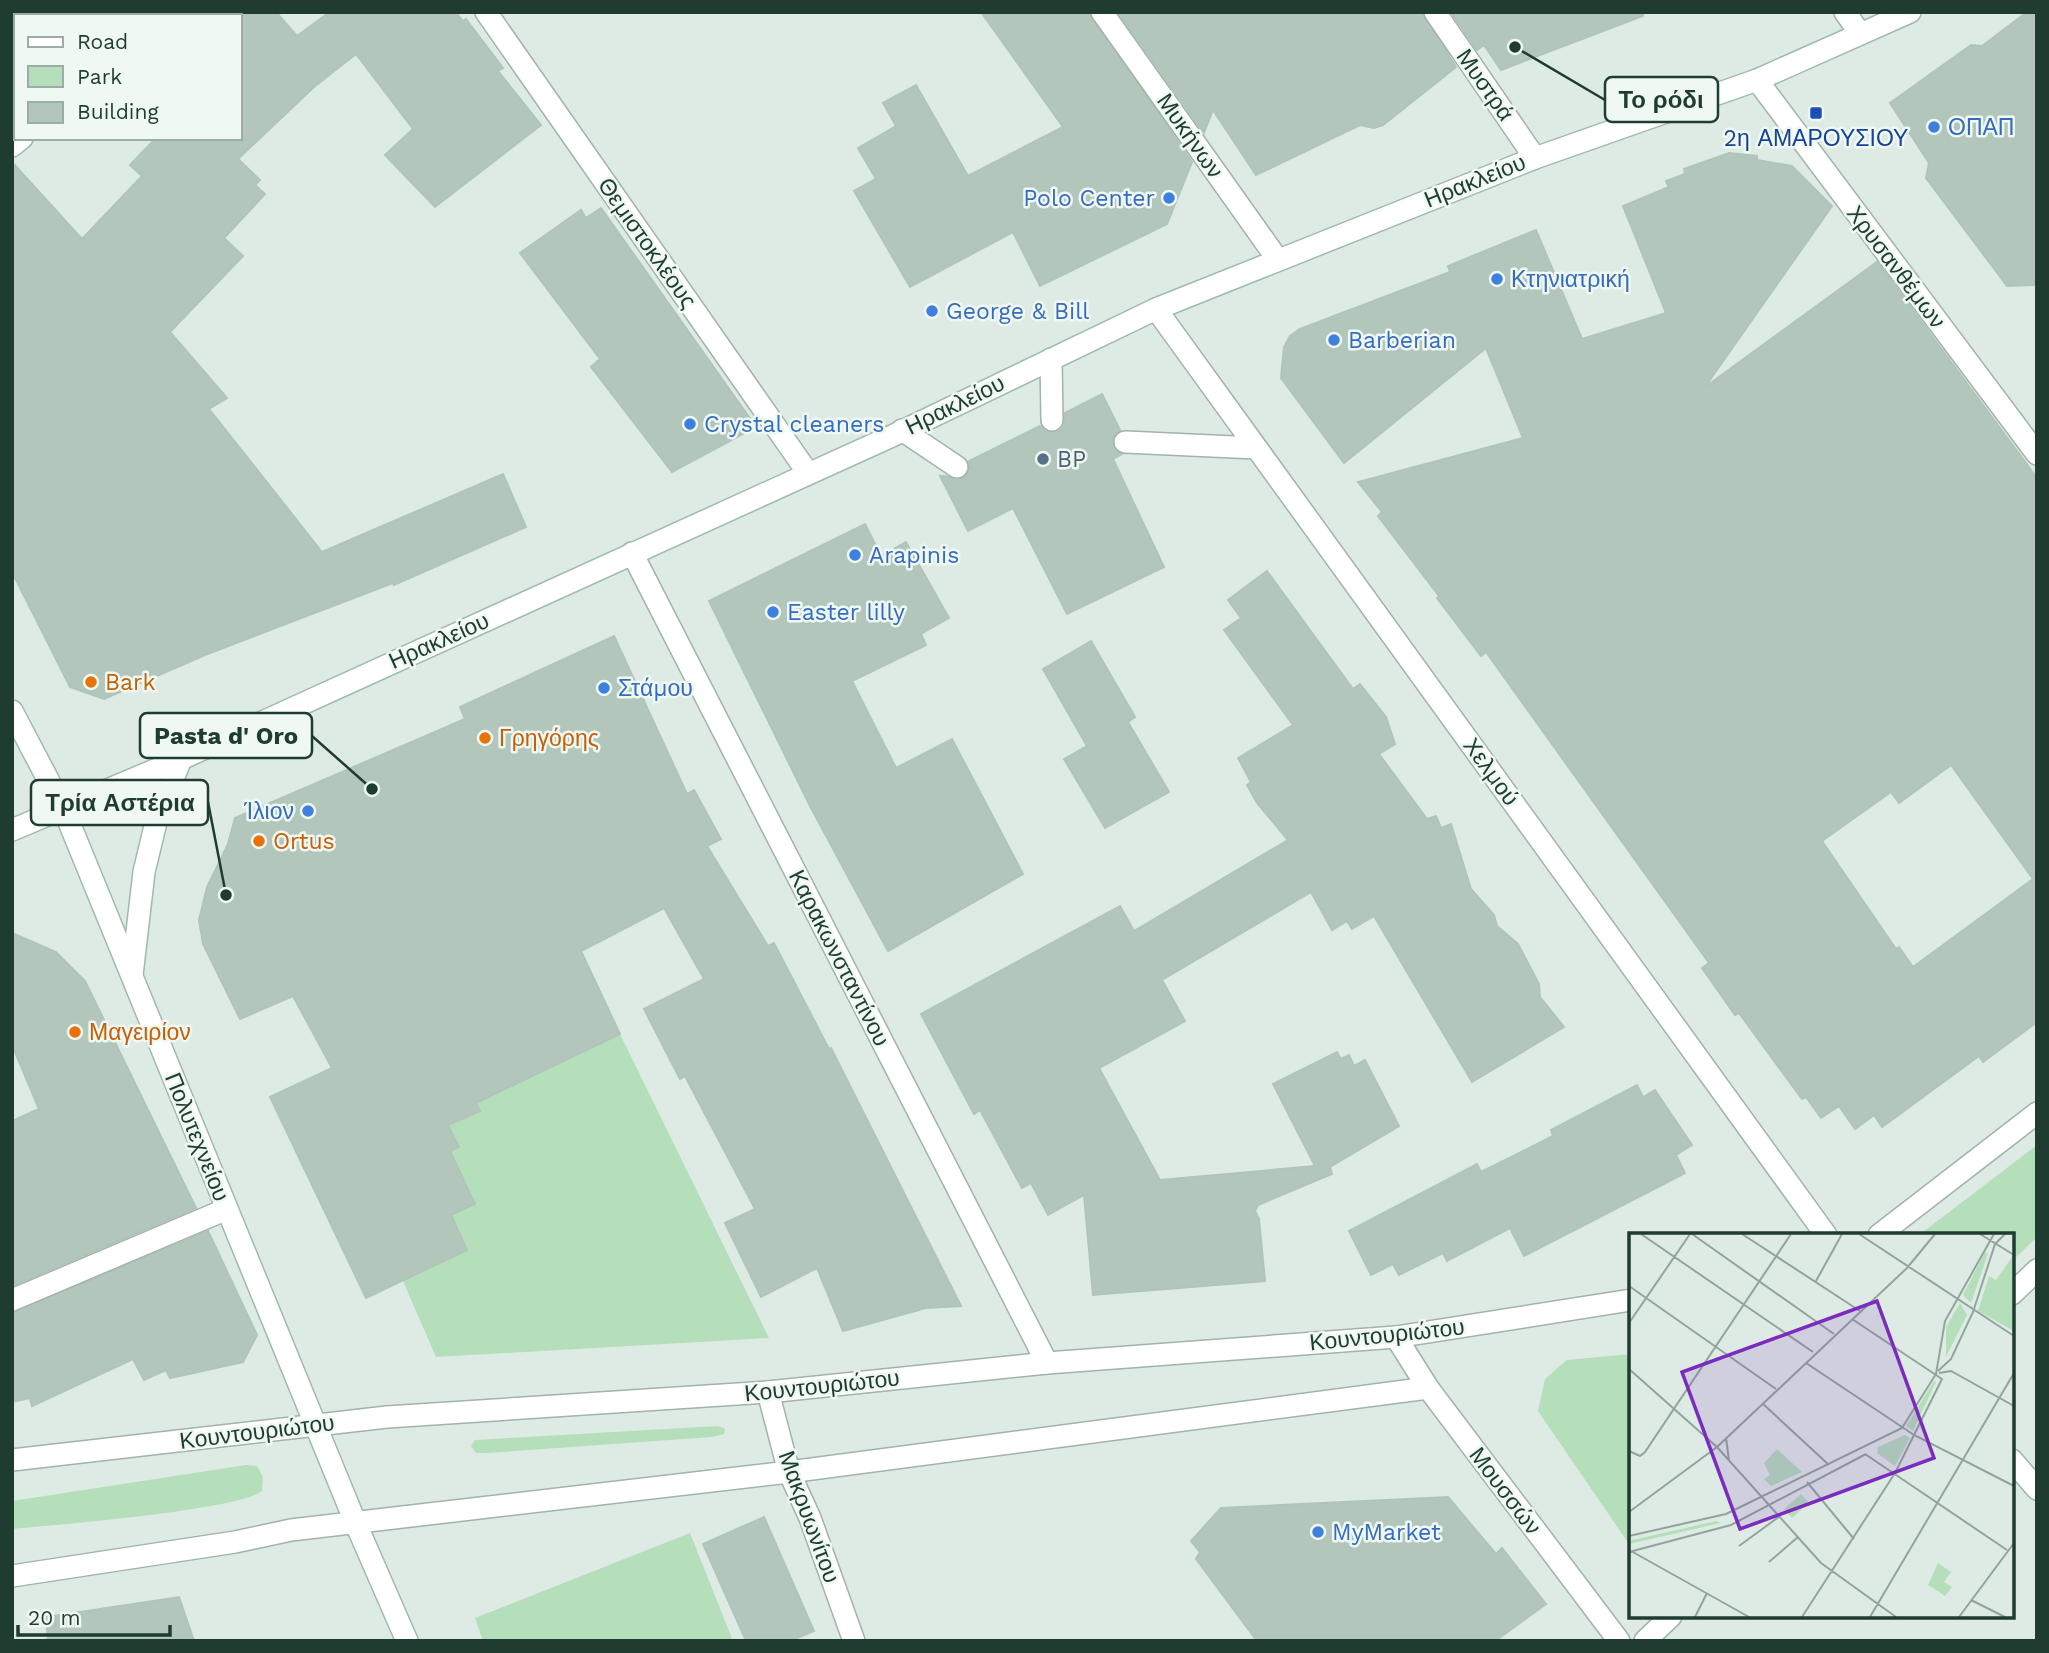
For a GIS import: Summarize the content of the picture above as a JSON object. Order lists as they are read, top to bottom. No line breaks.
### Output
{"streets":{"street":["Μυστρά","Μυκήνων","Ηρακλείου","Θεμιστοκλέους","Χρυσανθέμων","Χελμού","Καρακωνσταντίνου","Πολυτεχνείου","Κουντουριώτου","Μουσσών","Μακρυωνίτου"]},"crossings":[["Μυστρά","Ηρακλείου"],["Μυκήνων","Ηρακλείου"],["Ηρακλείου","Θεμιστοκλέους"],["Ηρακλείου","Χρυσανθέμων"],["Ηρακλείου","Χελμού"],["Ηρακλείου","Καρακωνσταντίνου"],["Ηρακλείου","Πολυτεχνείου"],["Καρακωνσταντίνου","Κουντουριώτου"],["Πολυτεχνείου","Κουντουριώτου"],["Κουντουριώτου","Μουσσών"],["Κουντουριώτου","Μακρυωνίτου"]],"places":{"other":["Το ρόδι","ΟΠΑΠ","Polo Center","Κτηνιατρική","George & Bill","Barberian","Crystal cleaners","BP","Arapinis","Easter lilly","Bark","Στάμου","Γρηγόρης","Pasta d' Oro","Ίλιον","Ortus","Τρία Αστέρια","Μαγειρίον","MyMarket"],"transit":["2η ΑΜΑΡΟΥΣΙΟΥ"]},"legend":["Road","Park","Building"],"scale_bar":"20 m"}
